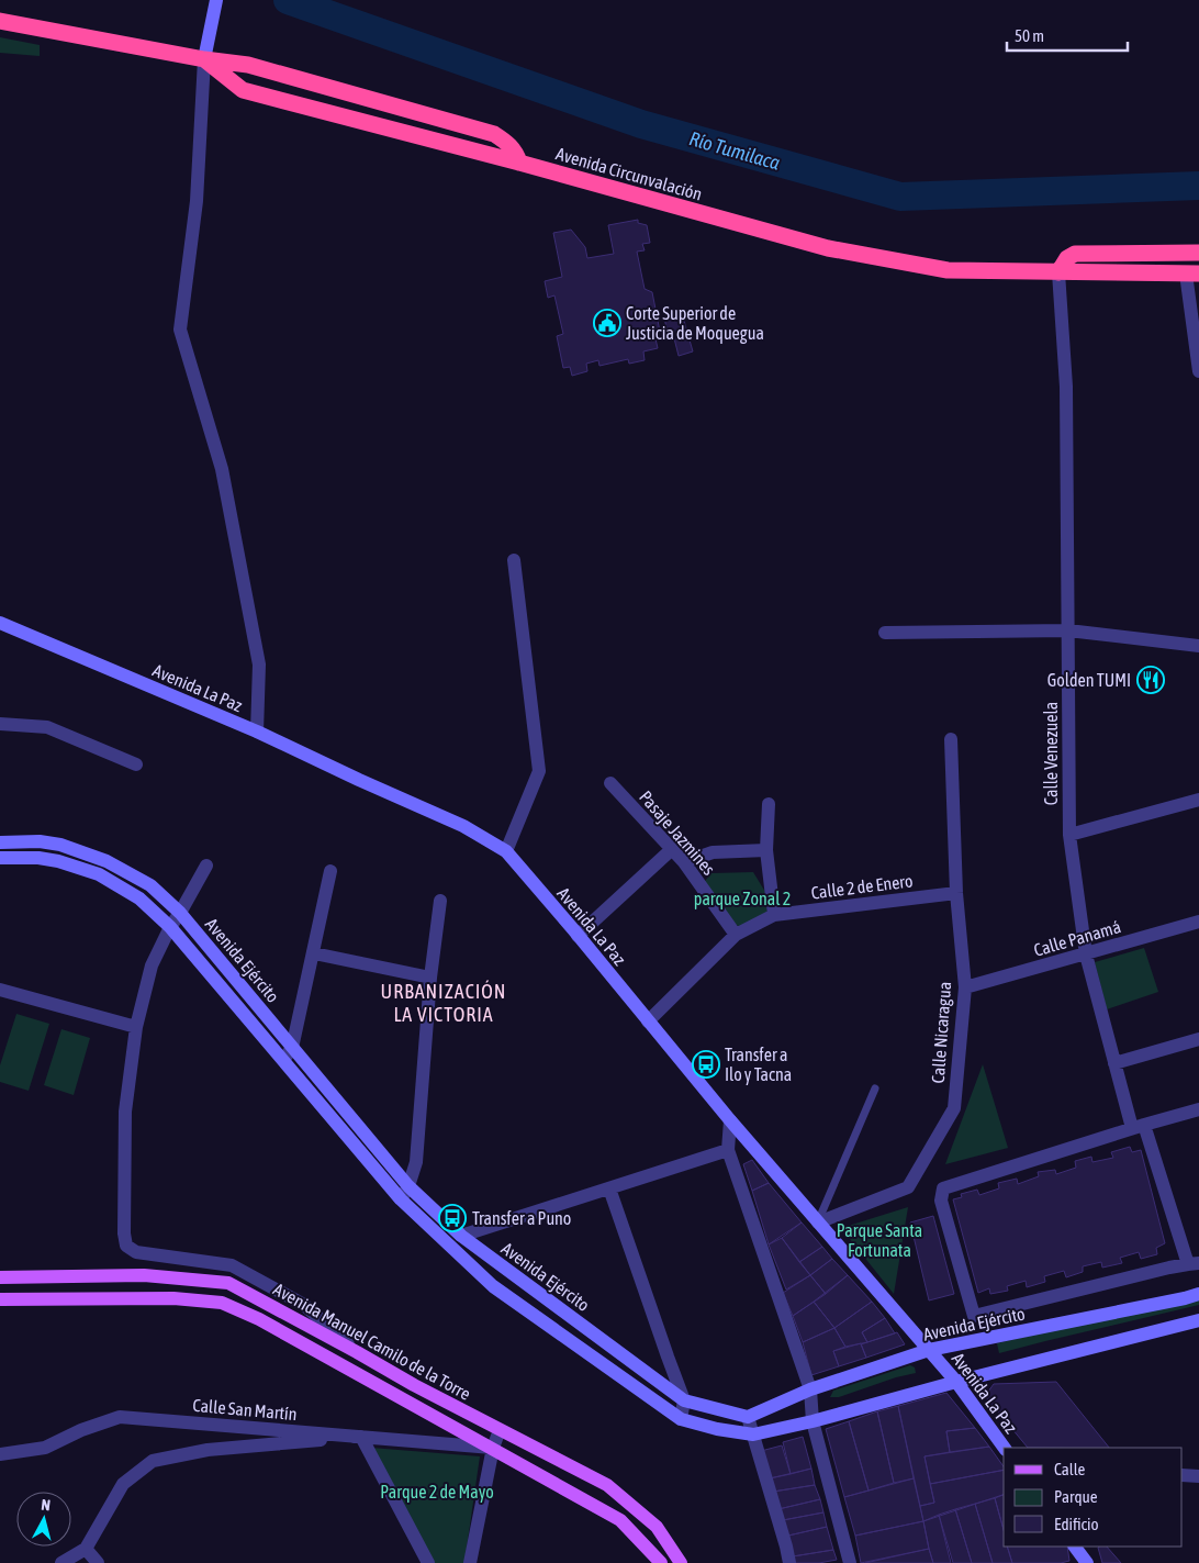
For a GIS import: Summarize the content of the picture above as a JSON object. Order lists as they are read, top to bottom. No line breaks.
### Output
{"streets":{"highway":["Avenida Circunvalación"],"main road":["Avenida La Paz","Avenida Ejército","Avenida Manuel Camilo de la Torre"],"street":["Calle Venezuela","Pasaje Jazmines","Calle 2 de Enero","Calle Panamá","Calle Nicaragua","Calle San Martín"]},"crossings":[["Avenida Circunvalación","Calle Venezuela"],["Avenida La Paz","Calle 2 de Enero"],["Avenida La Paz","Avenida Ejército"],["Avenida La Paz","Calle Nicaragua"],["Calle Venezuela","Calle Panamá"],["Pasaje Jazmines","Calle 2 de Enero"],["Calle 2 de Enero","Calle Nicaragua"],["Calle Panamá","Calle Nicaragua"],["Avenida Manuel Camilo de la Torre","Calle San Martín"]],"districts":["URBANIZACIÓN LA VICTORIA"],"water":["Río Tumilaca"],"parks":["parque Zonal 2","Parque Santa Fortunata","Parque 2 de Mayo"],"places":{"public building":["Corte Superior de Justicia de Moquegua"],"restaurant":["Golden TUMI"],"bus stop":["Transfer a Ilo y Tacna","Transfer a Puno"]},"legend":["Calle","Parque","Edificio"],"scale_bar":"50 m","north":"top"}
